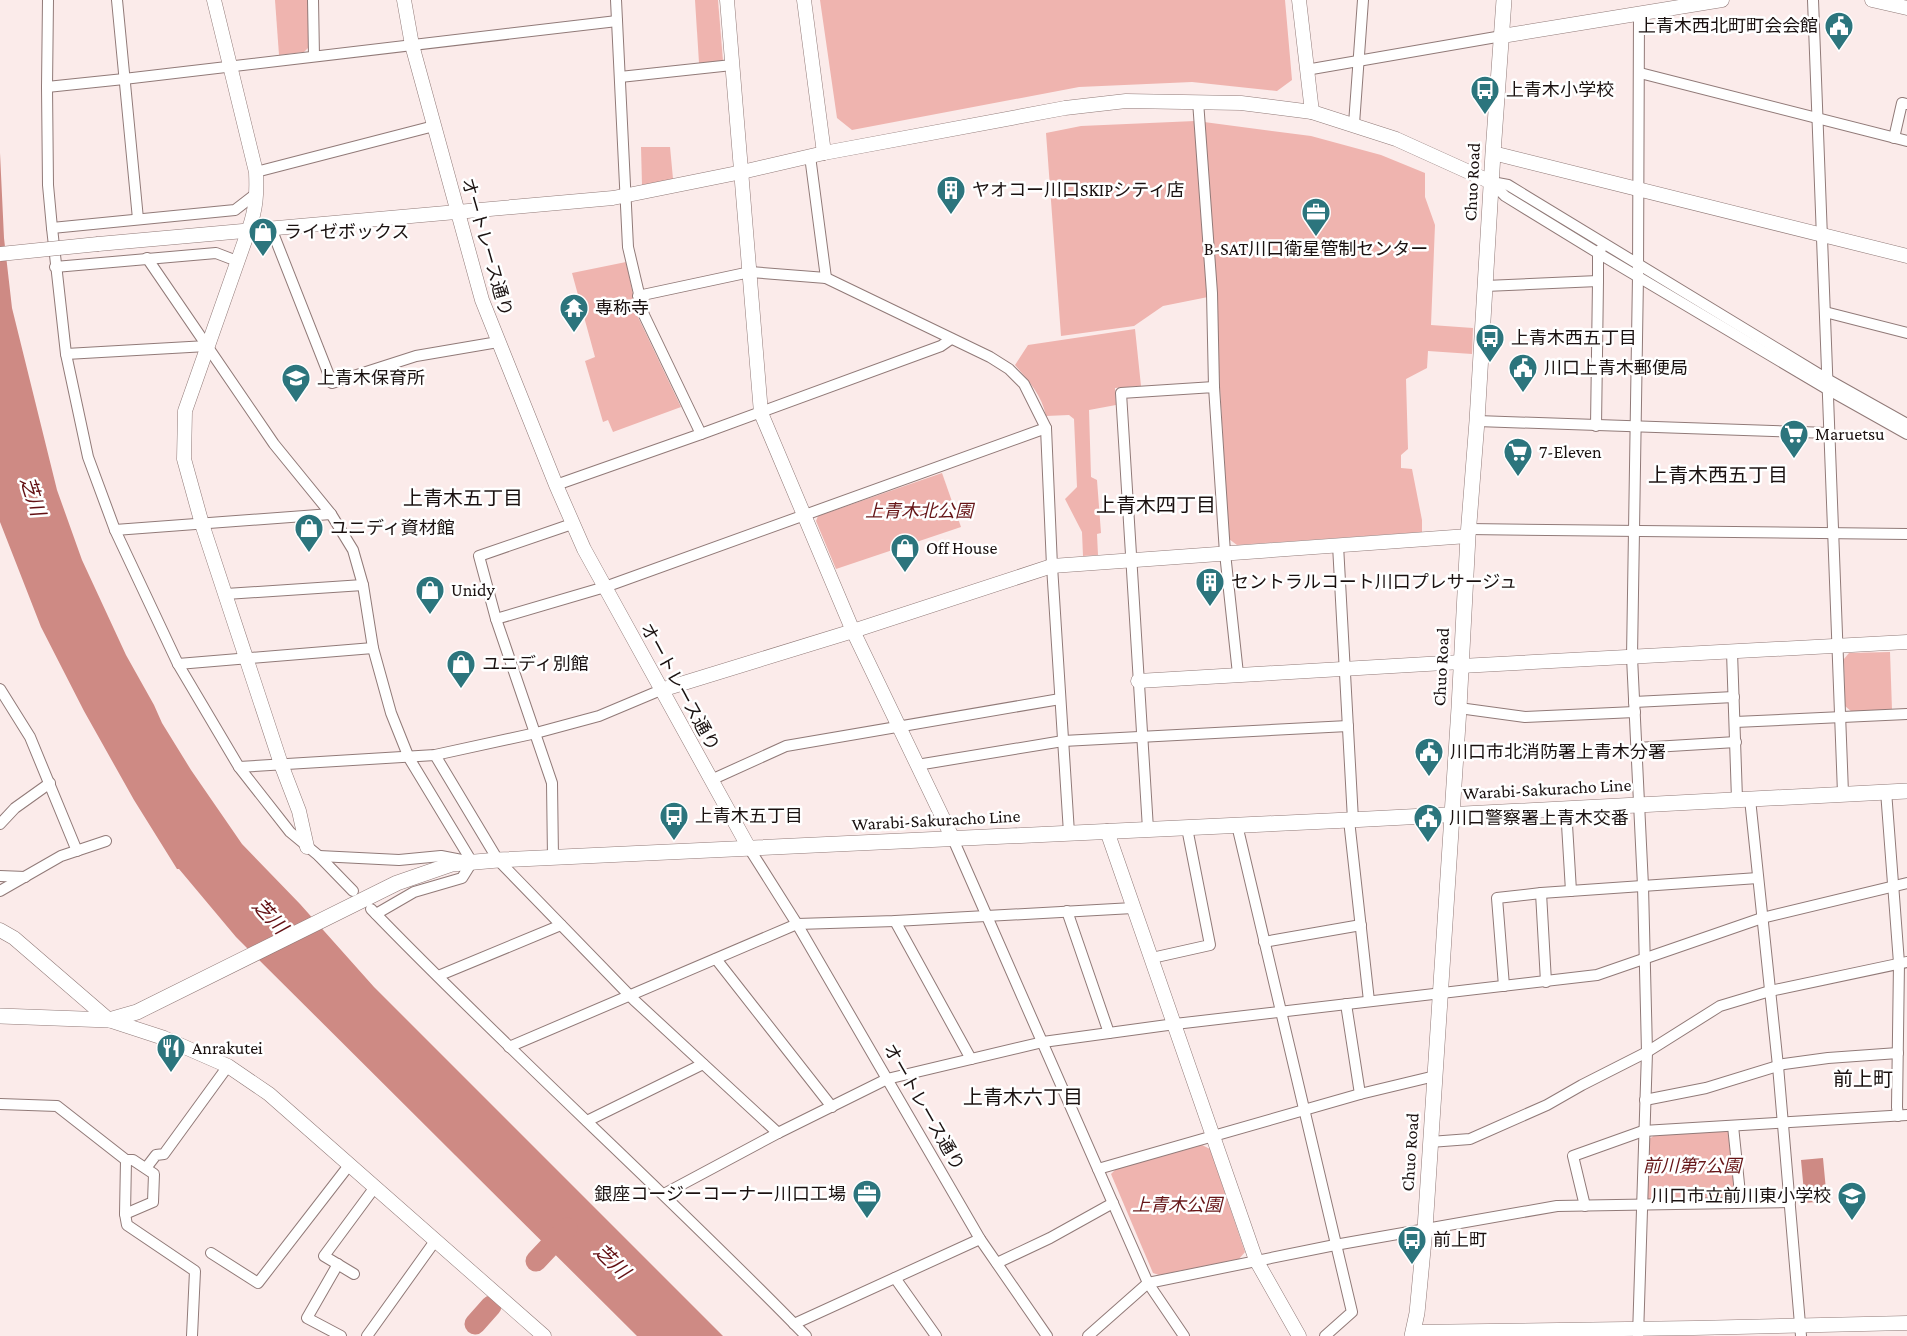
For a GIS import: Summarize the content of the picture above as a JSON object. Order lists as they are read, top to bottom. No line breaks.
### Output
{"streets":{"main road":["Chuo Road","Warabi-Sakuracho Line"],"street":["オートレース通り"]},"crossings":[["Chuo Road","Warabi-Sakuracho Line"],["オートレース通り","Warabi-Sakuracho Line"]],"districts":["上青木西五丁目","上青木五丁目","上青木四丁目","前上町","上青木六丁目"],"water":["芝川"],"parks":["上青木北公園","前川第7公園","上青木公園"],"places":{"public building":["上青木西北町町会会館","川口上青木郵便局","川口市北消防署上青木分署","川口警察署上青木交番"],"bus stop":["上青木小学校","上青木西五丁目","上青木五丁目","前上町"],"building":["ヤオコー川口SKIPシティ店","セントラルコート川口プレサージュ"],"office":["B-SAT川口衛星管制センター","銀座コージーコーナー川口工場"],"shop":["ライゼボックス","ユニディ資材館","Off House","Unidy","ユニディ別館"],"temple":["専称寺"],"school or university":["上青木保育所","川口市立前川東小学校"],"supermarket":["Maruetsu","7-Eleven"],"restaurant":["Anrakutei"]}}
